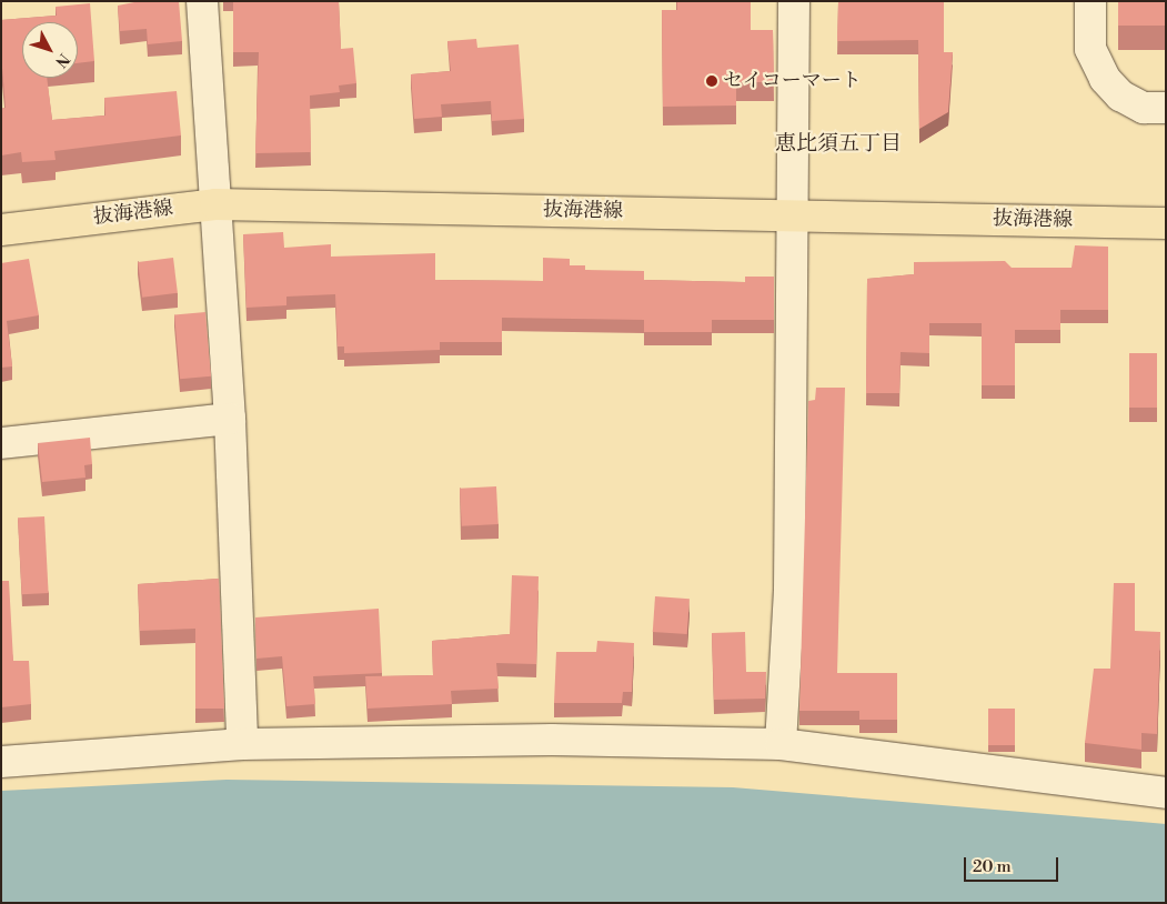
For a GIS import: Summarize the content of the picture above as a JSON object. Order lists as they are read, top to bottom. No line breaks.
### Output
{"streets":{"main road":["抜海港線"]},"districts":["恵比須五丁目"],"places":["セイコーマート"],"scale_bar":"20 m","north":"bottom right"}
